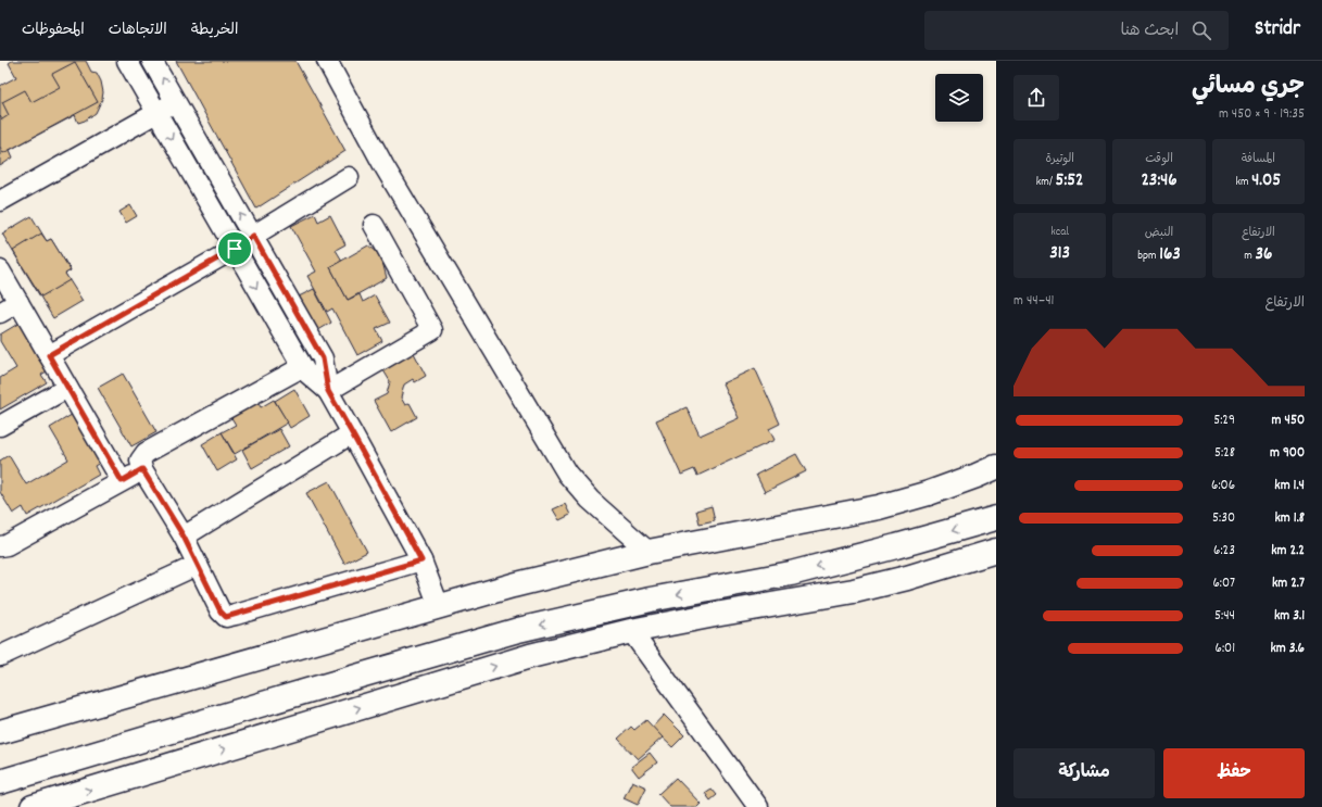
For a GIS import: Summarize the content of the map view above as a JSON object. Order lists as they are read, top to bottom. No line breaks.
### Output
{"page":{"header":"Stridr","search":"ابحث هنا","nav":["الخريطة","الاتجاهات","المحفوظات"],"heading":["جري مسائي","19:35 · 9 × 450 m"],"stats":[["المسافة","4.05 km"],["الوقت","23:46"],["الوتيرة","5:52 /km"],["الارتفاع","36 m"],["النبض","163 bpm"],["kcal","313"]],"chart":["الارتفاع","41–44 m"],"list":[{"name":"450 m","note":"5:29"},{"name":"900 m","note":"5:28"},{"name":"1.4 km","note":"6:06"},{"name":"1.8 km","note":"5:30"},{"name":"2.2 km","note":"6:23"},{"name":"2.7 km","note":"6:07"},{"name":"3.1 km","note":"5:44"},{"name":"3.6 km","note":"6:01"}],"buttons":["حفظ","مشاركة"]}}
